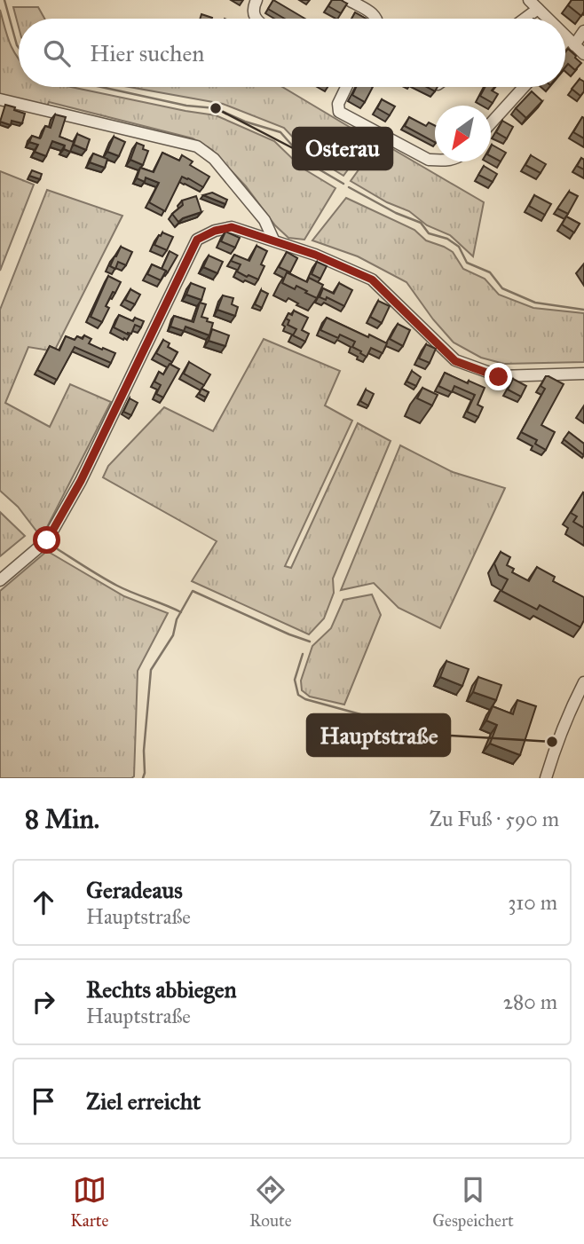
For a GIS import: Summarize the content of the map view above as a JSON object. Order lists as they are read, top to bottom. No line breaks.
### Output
{"places":["Osterau","Hauptstraße"],"north":"bottom left","page":{"search":"Hier suchen","heading":["8 Min.","Zu Fuß · 590 m"],"list":[["Geradeaus","Hauptstraße","310 m"],["Rechts abbiegen","Hauptstraße","280 m"],"Ziel erreicht"],"nav":["Karte","Route","Gespeichert"]}}
